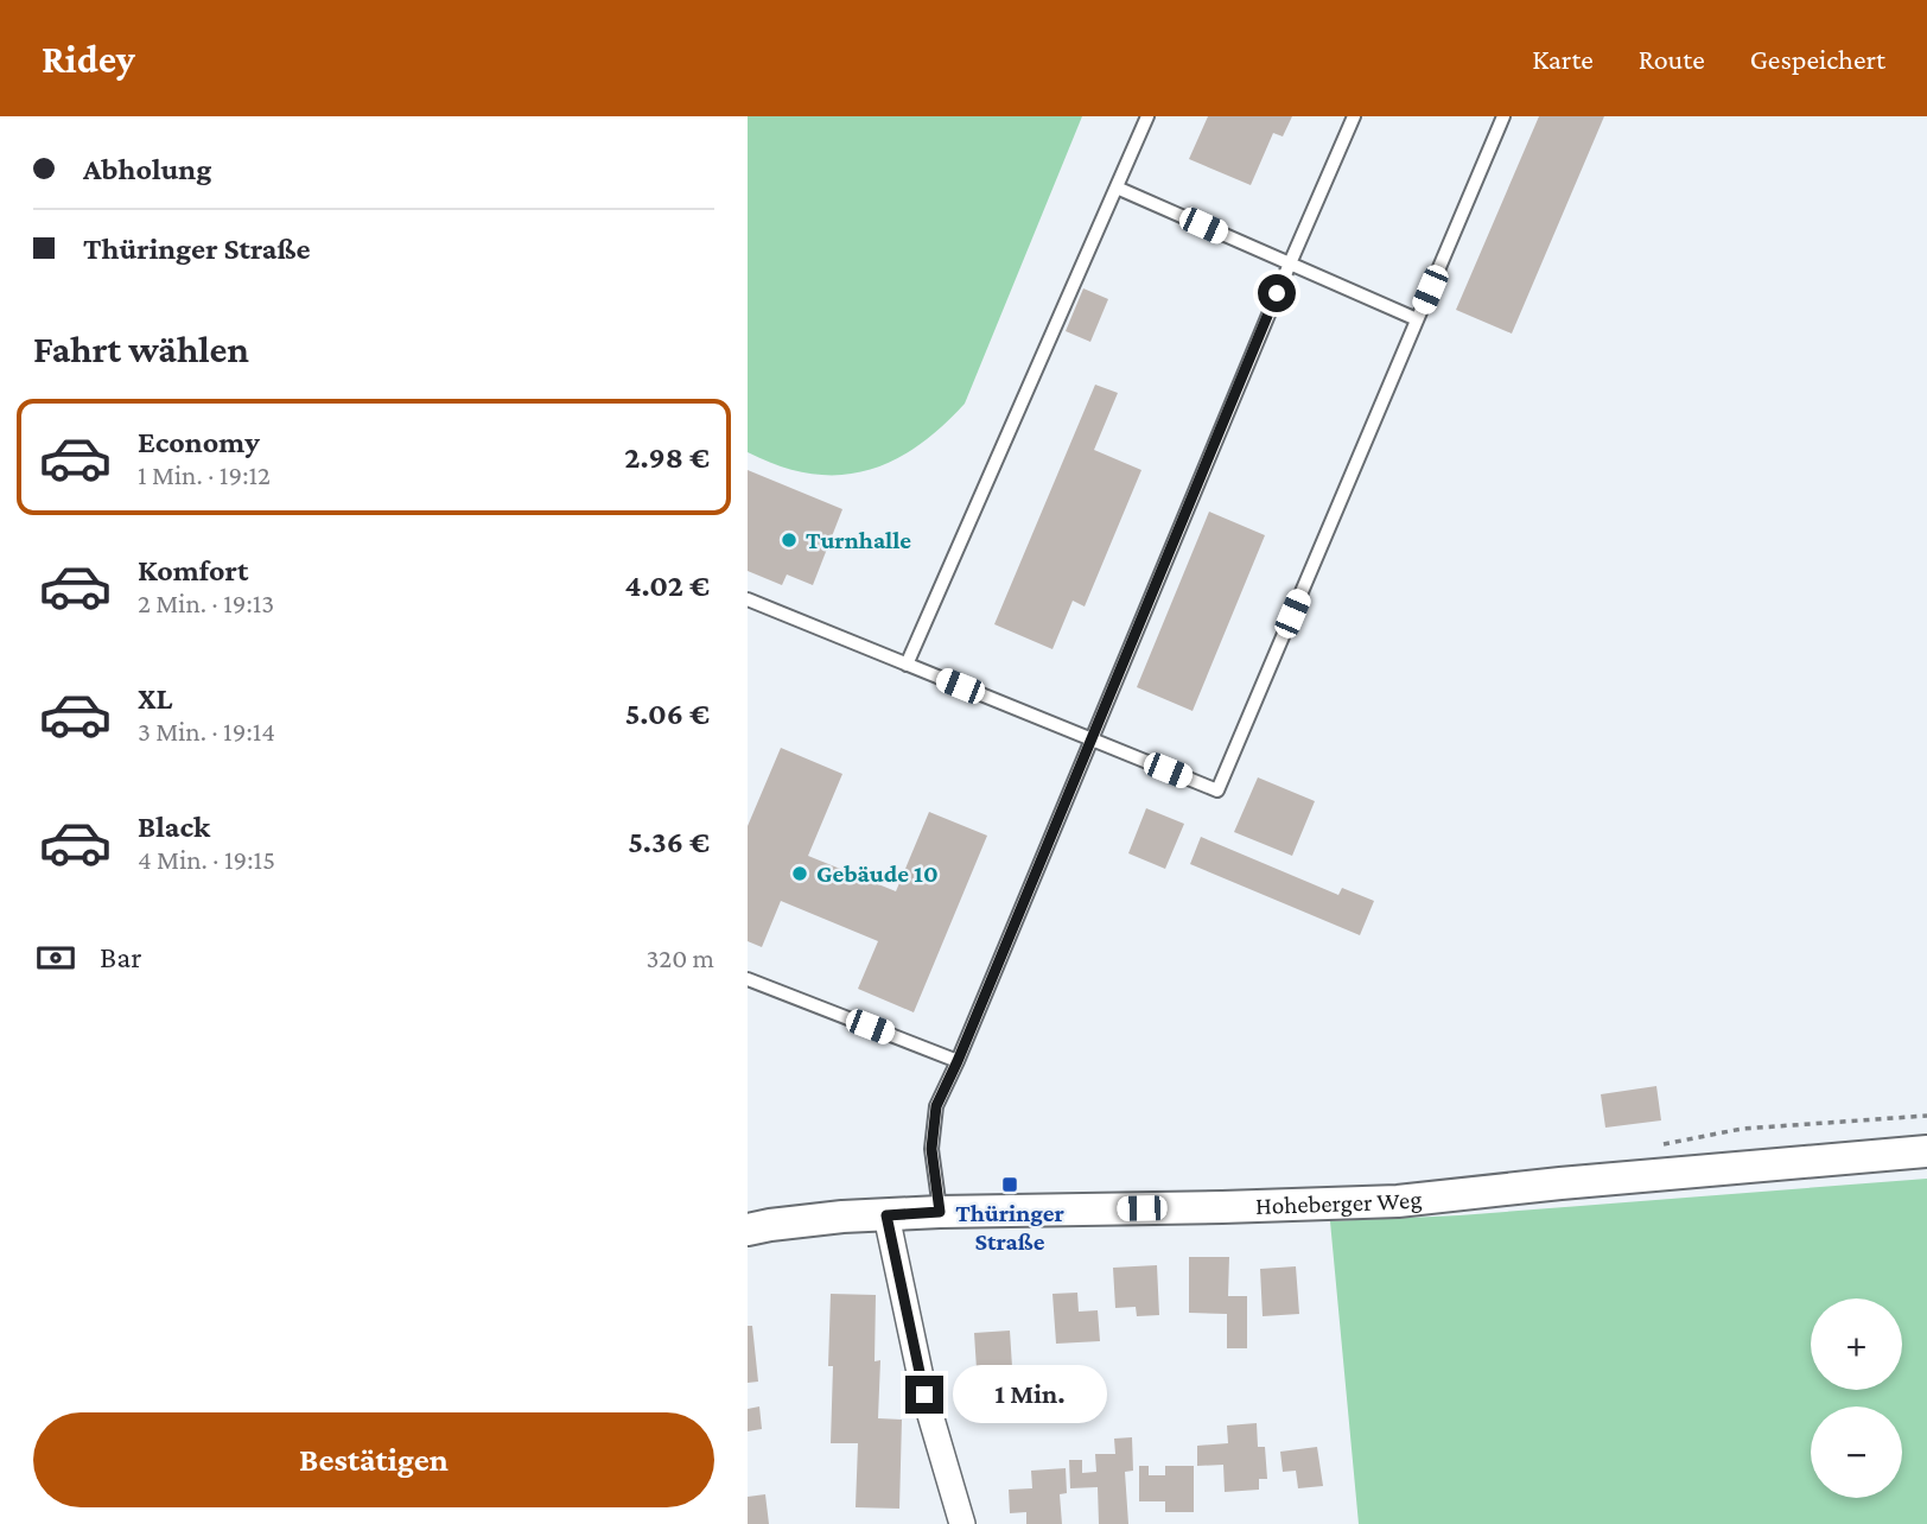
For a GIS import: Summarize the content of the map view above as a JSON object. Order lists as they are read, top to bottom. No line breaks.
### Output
{"streets":{"street":["Hoheberger Weg"]},"places":{"other":["Turnhalle","Gebäude 10"],"transit":["Thüringer Straße"]},"page":{"header":"Ridey","nav":["Karte","Route","Gespeichert"],"banner":["Abholung","Thüringer Straße"],"heading":"Fahrt wählen","list":[{"name":"Economy","note":"1 Min. · 19:12","value":"2.98 €"},{"name":"Komfort","note":"2 Min. · 19:13","value":"4.02 €"},{"name":"XL","note":"3 Min. · 19:14","value":"5.06 €"},{"name":"Black","note":"4 Min. · 19:15","value":"5.36 €"}],"pay":["Bar","320 m"],"map_buttons":["+","−"],"bubble":"1 Min.","buttons":"Bestätigen"}}
